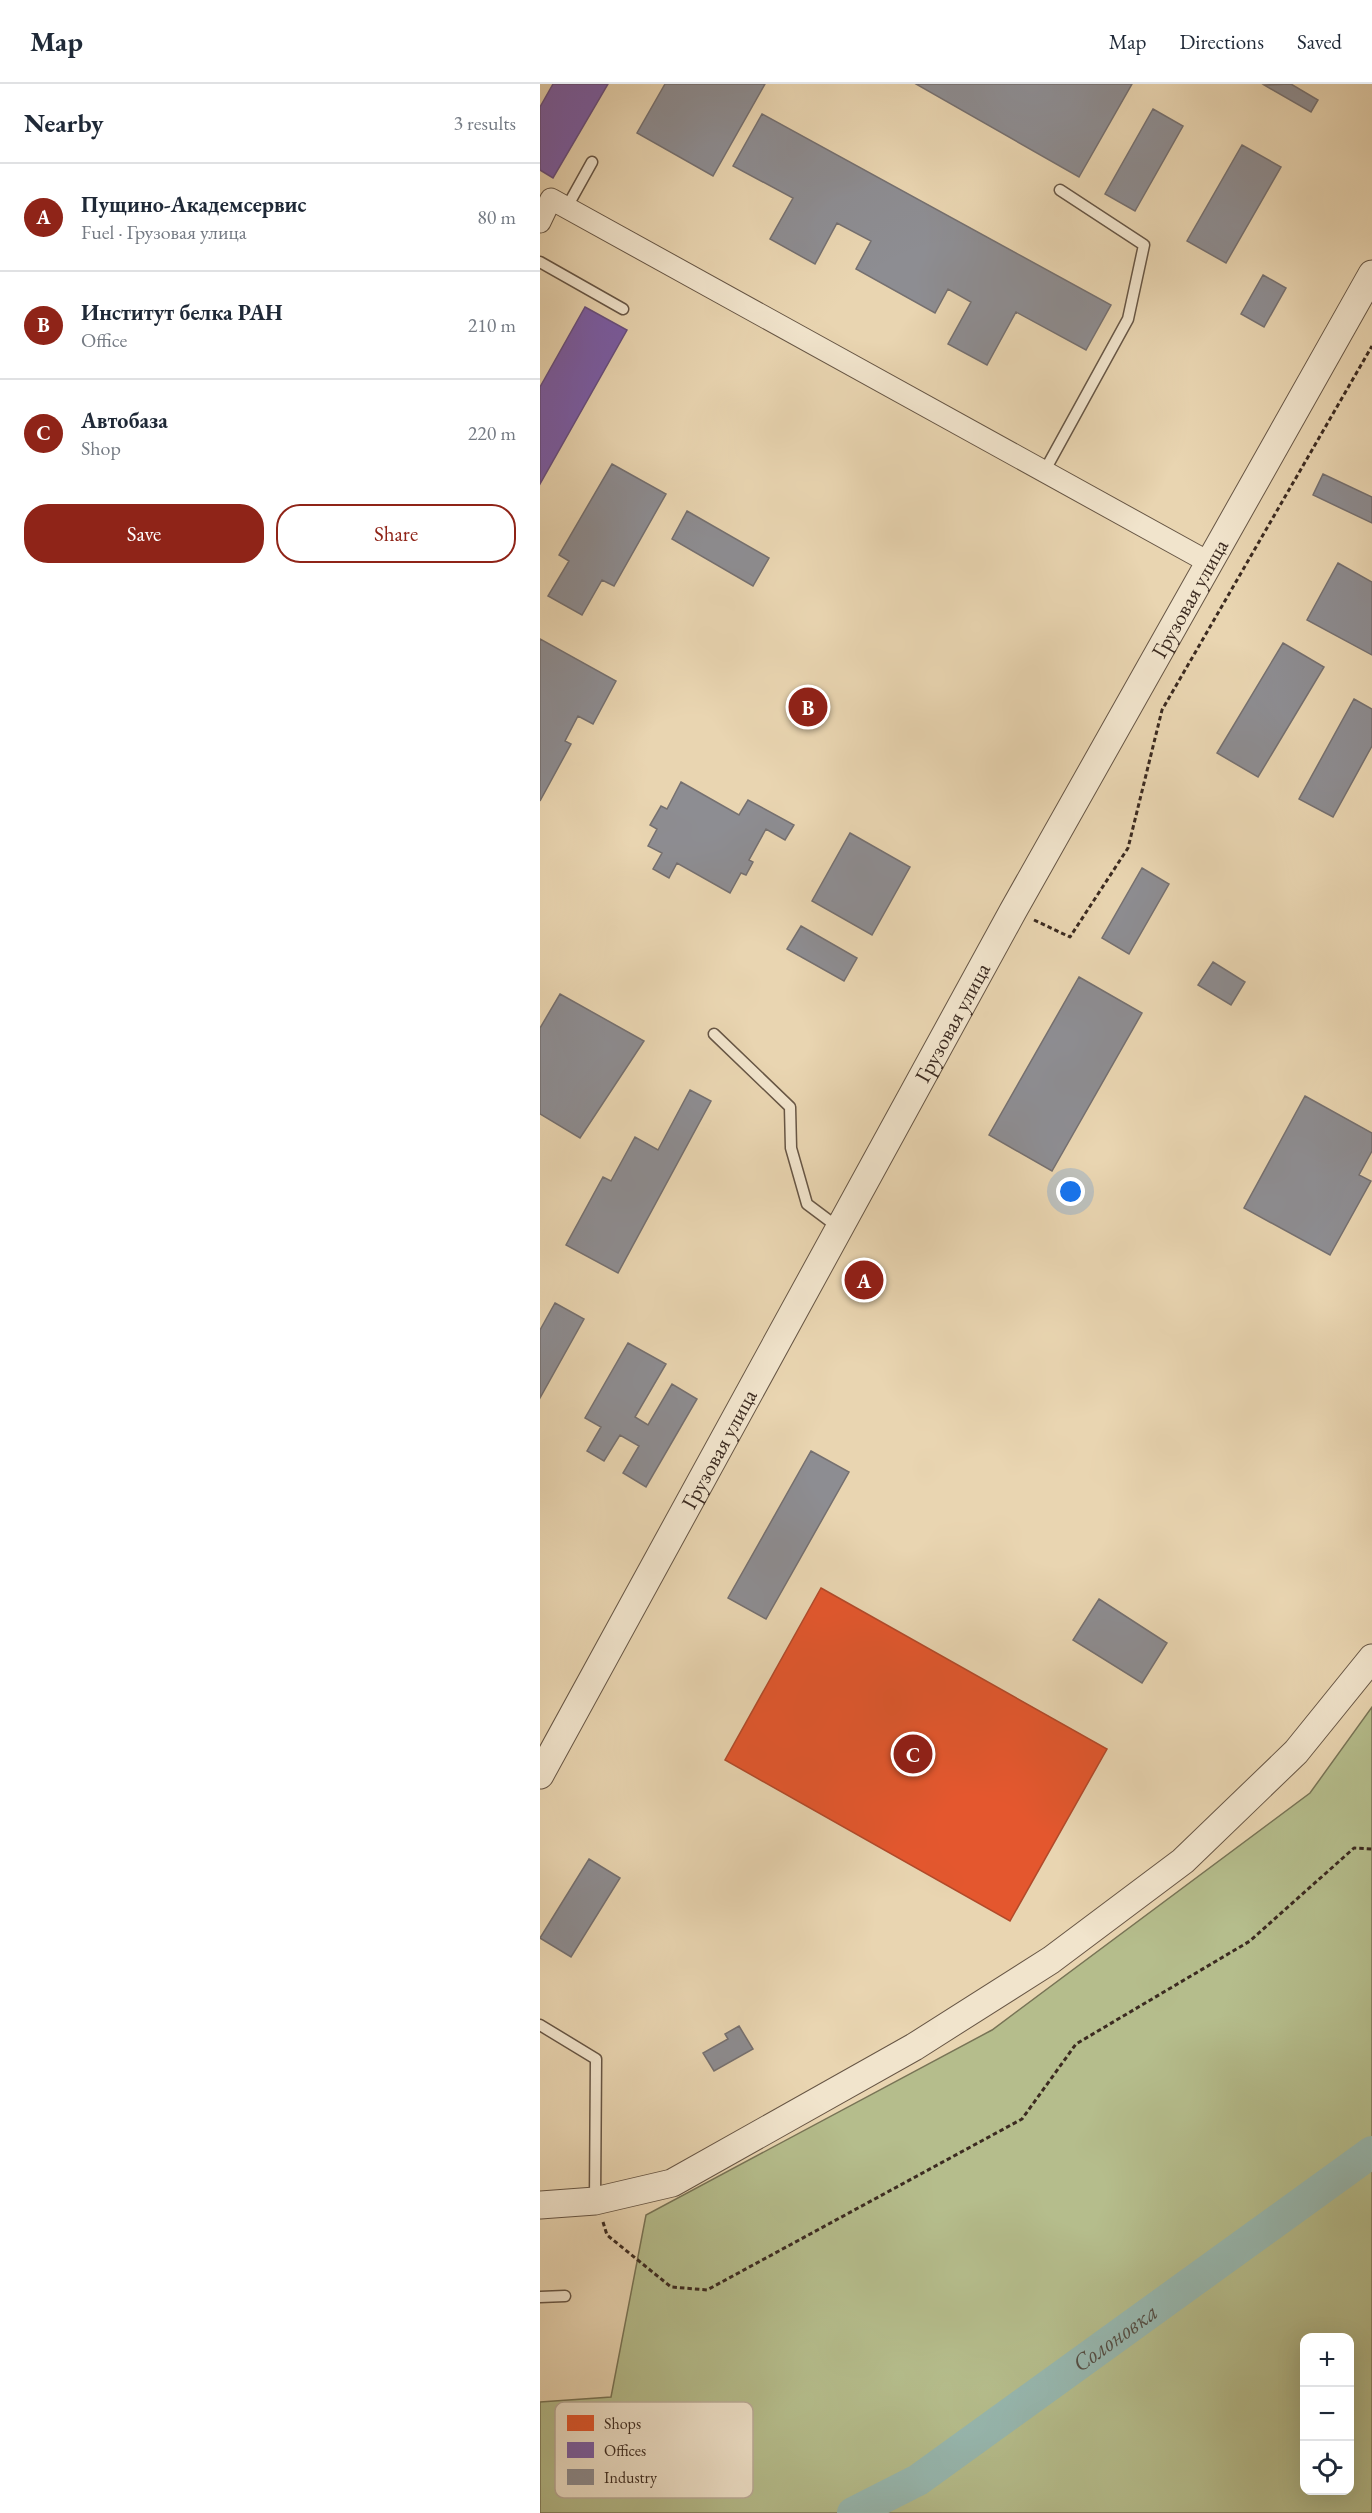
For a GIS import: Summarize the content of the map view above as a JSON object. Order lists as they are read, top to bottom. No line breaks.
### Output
{"streets":{"street":["Грузовая улица"]},"water":["Солоновка"],"legend":["Shops","Offices","Industry"],"page":{"header":"Map","nav":["Map","Directions","Saved"],"heading":["Nearby","3 results"],"list":[{"mark":"A","name":"Пущино-Академсервис","note":"Fuel · Грузовая улица","value":"80 m"},{"mark":"B","name":"Институт белка РАН","note":"Office","value":"210 m"},{"mark":"C","name":"Автобаза","note":"Shop","value":"220 m"}],"buttons":["Save","Share"],"pins":["B","A","C"],"map_buttons":["+","−"]}}
